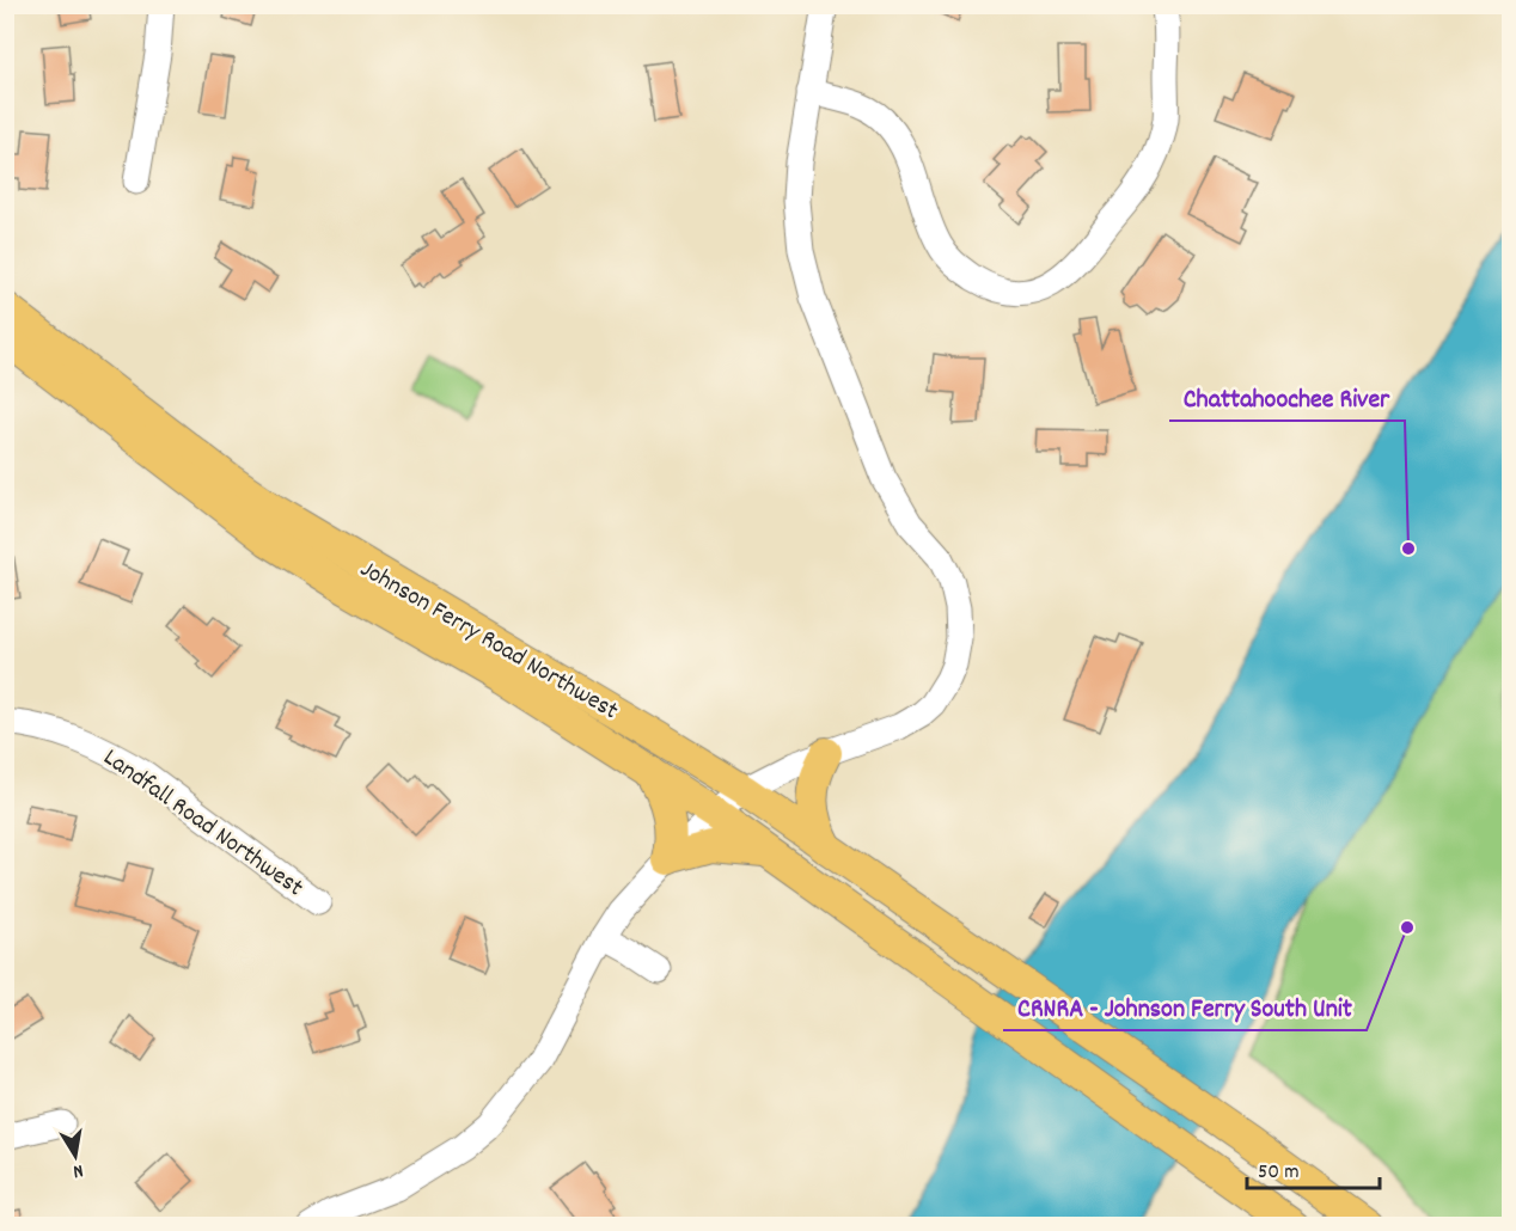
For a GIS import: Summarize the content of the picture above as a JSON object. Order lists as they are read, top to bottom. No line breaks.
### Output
{"streets":{"main road":["Johnson Ferry Road Northwest"],"street":["Landfall Road Northwest"]},"places":["Chattahoochee River","CRNRA - Johnson Ferry South Unit"],"scale_bar":"50 m","north":"bottom"}
